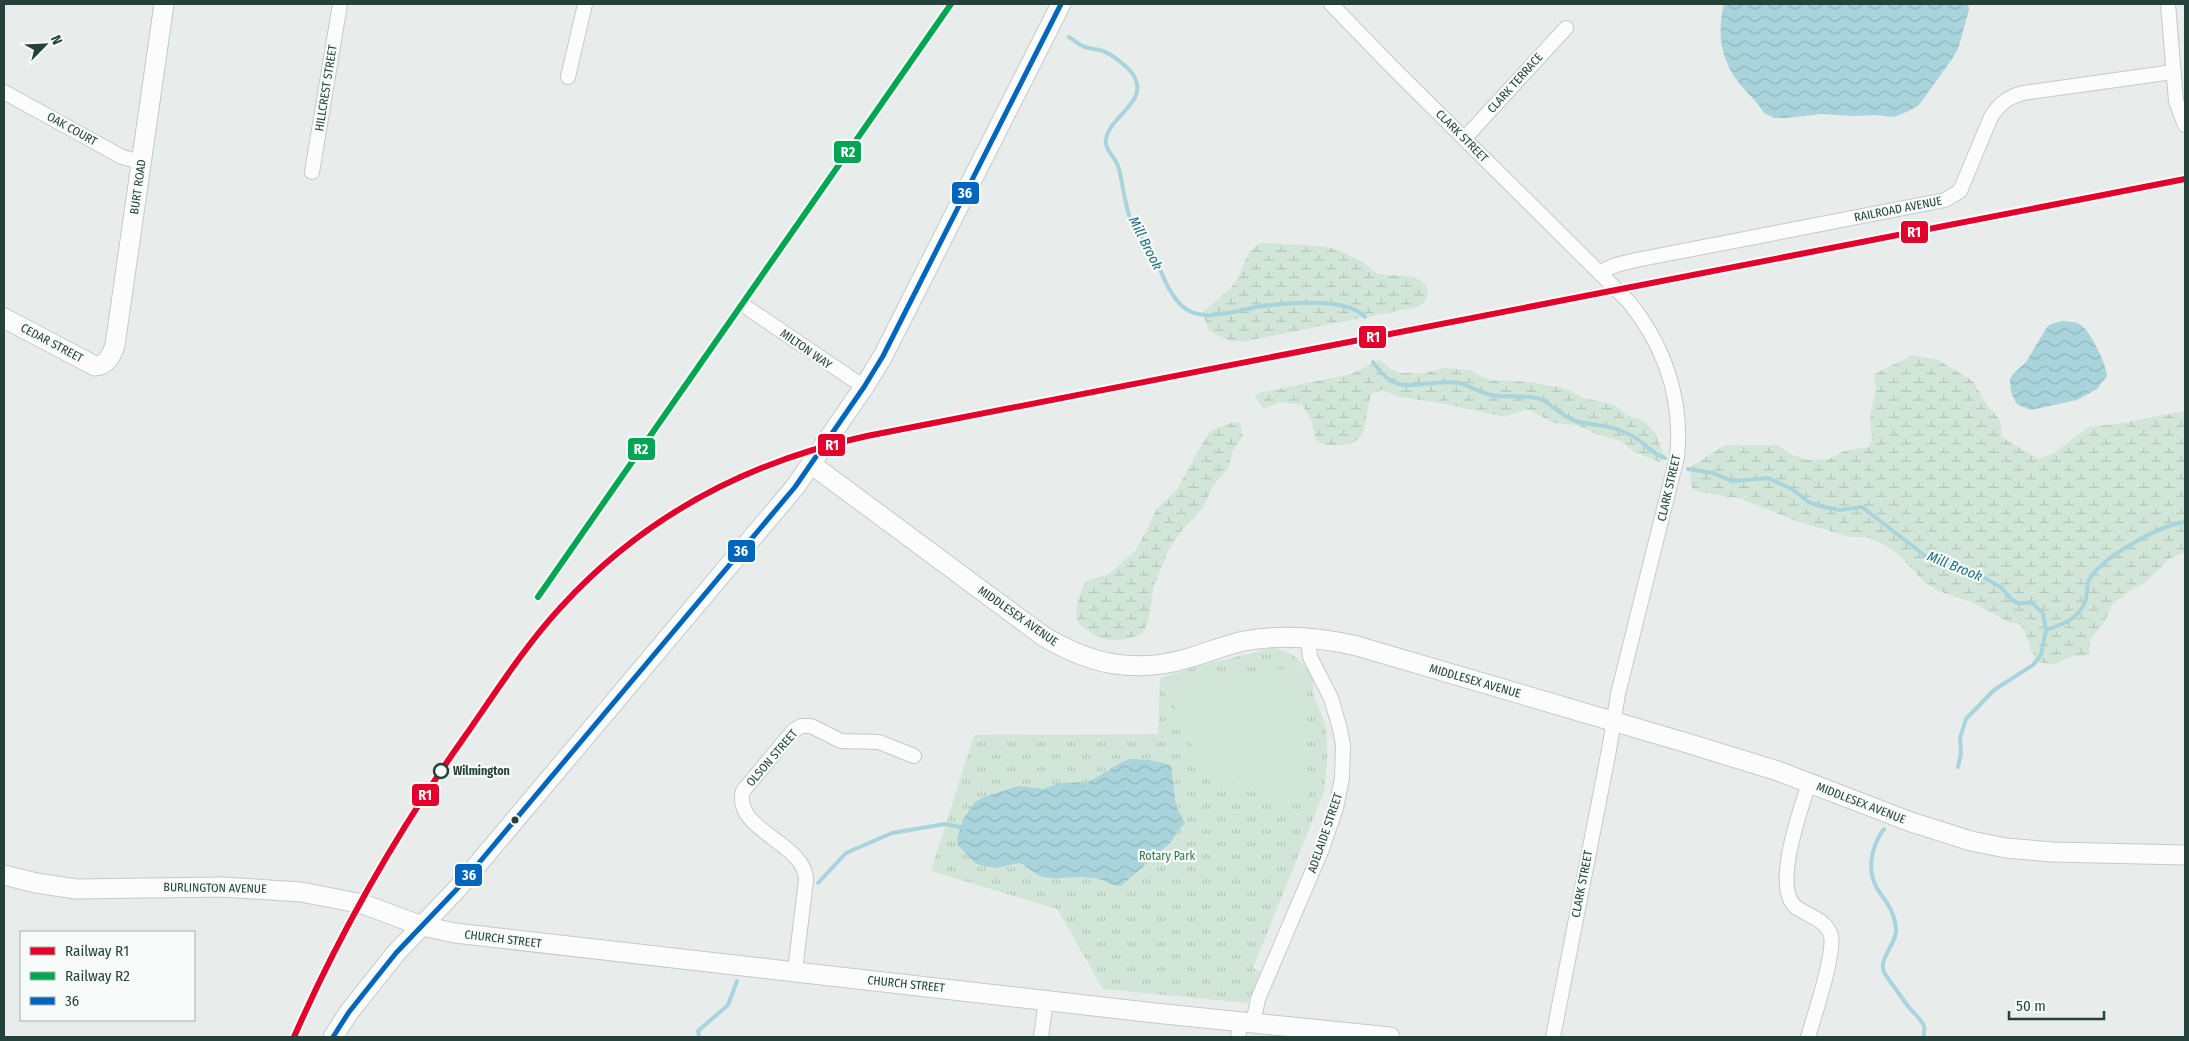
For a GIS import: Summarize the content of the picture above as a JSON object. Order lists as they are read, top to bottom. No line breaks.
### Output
{"streets":{"main road":["BURT ROAD","CEDAR STREET","MIDDLESEX AVENUE","BURLINGTON AVENUE","CHURCH STREET"],"street":["CLARK TERRACE","HILLCREST STREET","OAK COURT","CLARK STREET","RAILROAD AVENUE","MILTON WAY","OLSON STREET","ADELAIDE STREET"]},"crossings":[["CLARK TERRACE","CLARK STREET"],["OAK COURT","BURT ROAD"],["CLARK STREET","RAILROAD AVENUE"],["CLARK STREET","MIDDLESEX AVENUE"],["BURT ROAD","CEDAR STREET"],["MIDDLESEX AVENUE","ADELAIDE STREET"],["OLSON STREET","CHURCH STREET"],["ADELAIDE STREET","CHURCH STREET"],["BURLINGTON AVENUE","CHURCH STREET"]],"water":["Mill Brook"],"parks":["Rotary Park"],"places":["Wilmington"],"lines":["rail line R2","transit line 36","rail line R1"],"legend":["Railway R1","Railway R2","36"],"scale_bar":"50 m","north":"top right"}
